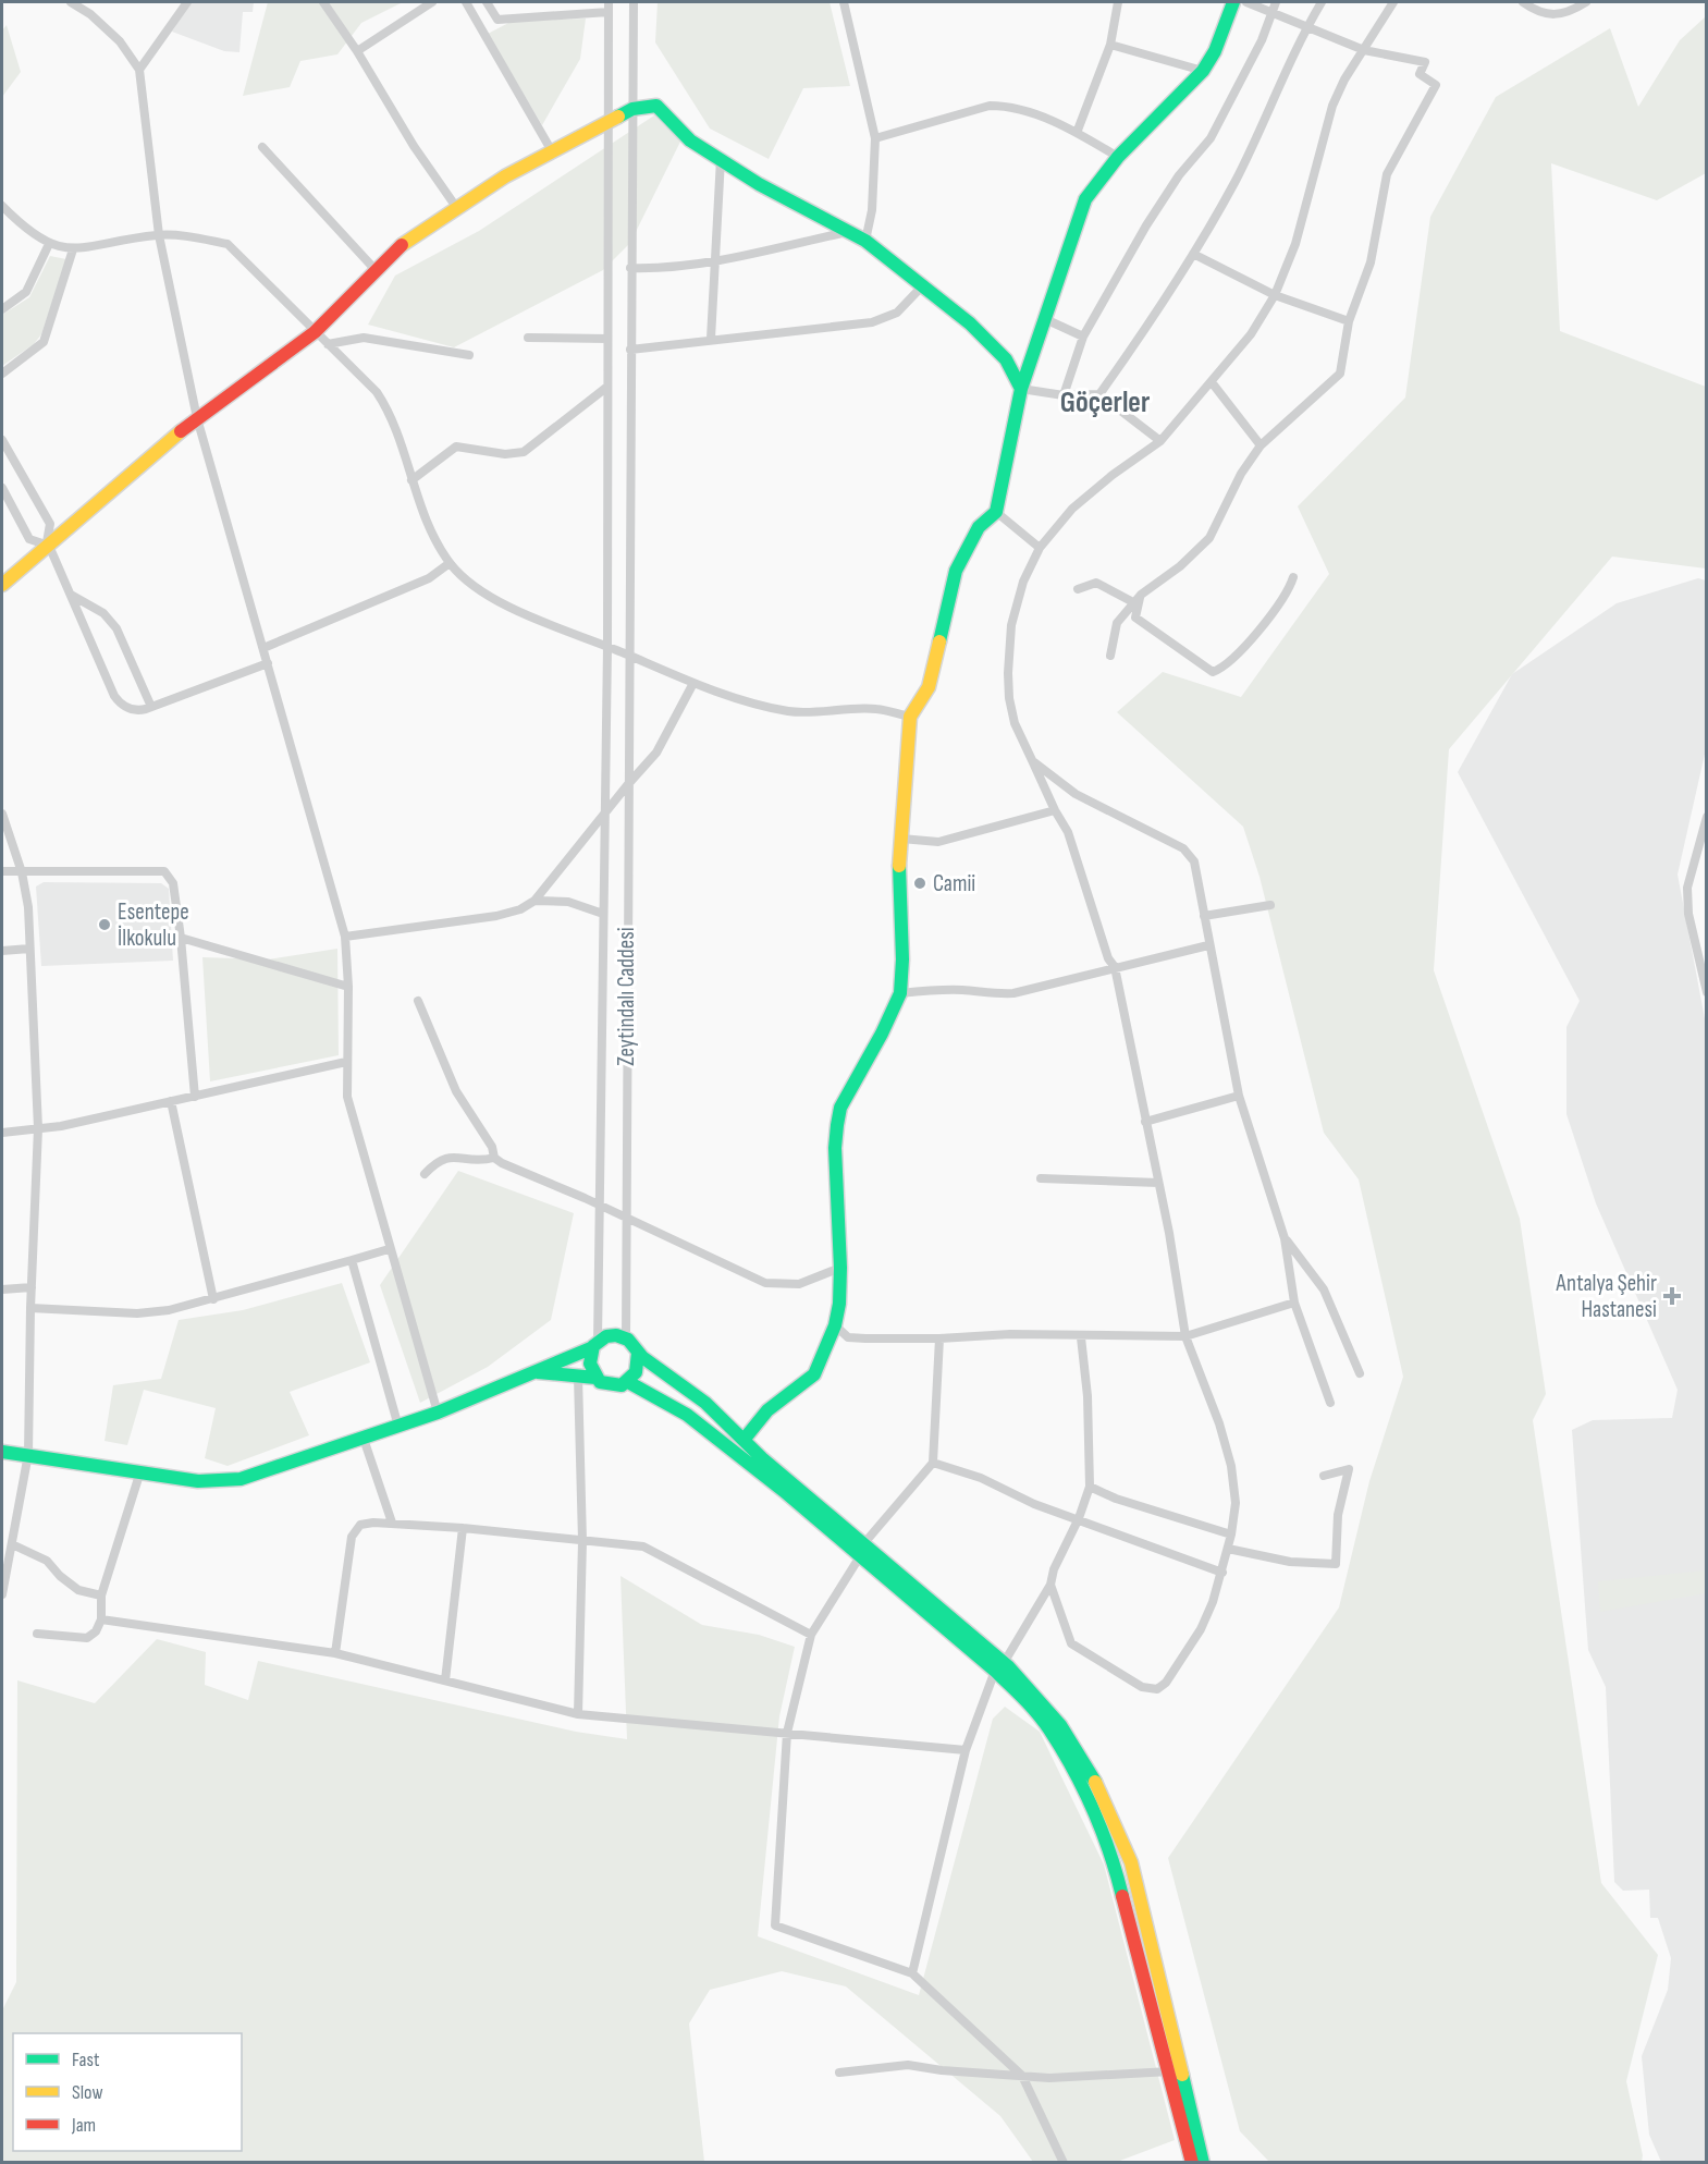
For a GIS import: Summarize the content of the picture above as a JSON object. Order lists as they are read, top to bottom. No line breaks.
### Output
{"streets":{"street":["Zeytindalı Caddesi"]},"districts":["Göçerler"],"places":{"other":["Camii","Esentepe İlkokulu"],"health":["Antalya Şehir Hastanesi"]},"legend":["Fast","Slow","Jam"]}
